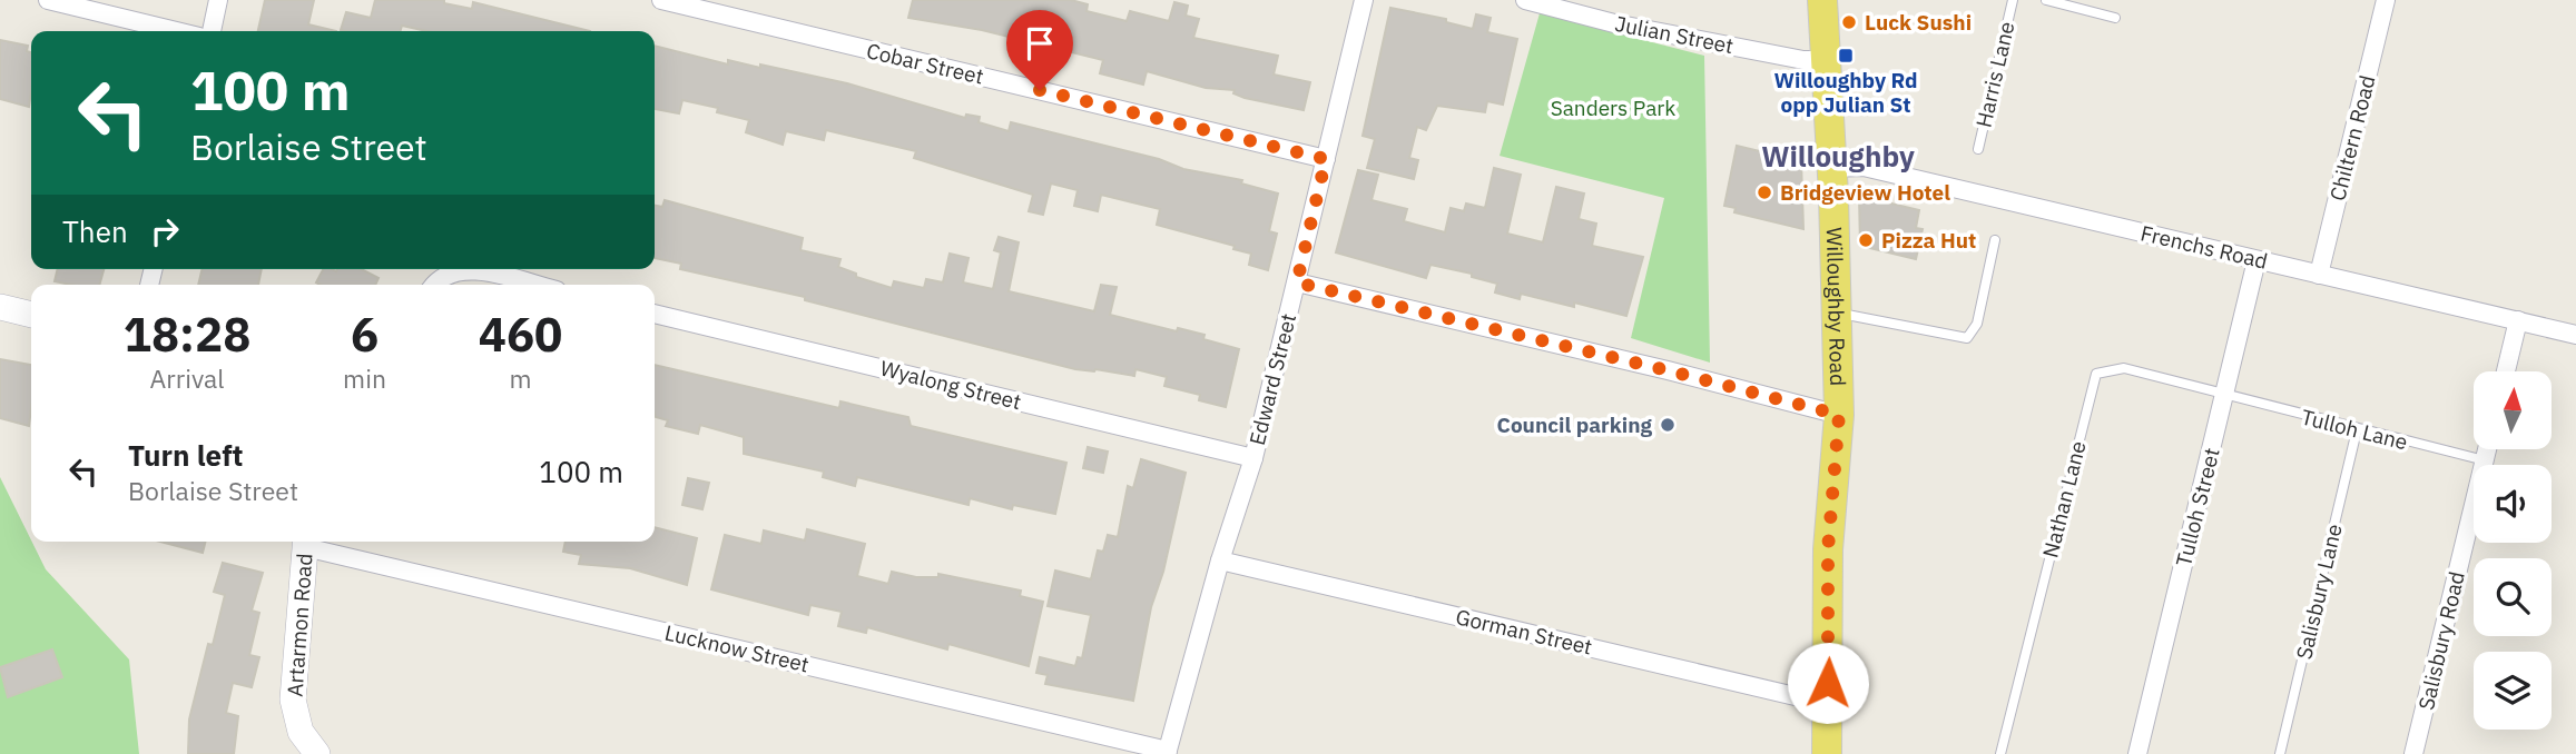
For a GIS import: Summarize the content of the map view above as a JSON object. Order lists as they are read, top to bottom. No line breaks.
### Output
{"streets":{"main road":["Willoughby Road"],"street":["Julian Street","Cobar Street","Chiltern Road","Frenchs Road","Edward Street","Wyalong Street","Tulloh Street","Artarmon Road","Gorman Street","Salisbury Road","Lucknow Street"],"lane":["Harris Lane","Tulloh Lane","Nathan Lane","Salisbury Lane"]},"crossings":[["Julian Street","Willoughby Road"],["Cobar Street","Edward Street"],["Chiltern Road","Frenchs Road"],["Frenchs Road","Willoughby Road"],["Frenchs Road","Tulloh Street"],["Willoughby Road","Gorman Street"],["Edward Street","Wyalong Street"],["Edward Street","Gorman Street"],["Edward Street","Lucknow Street"],["Tulloh Lane","Nathan Lane"],["Tulloh Lane","Tulloh Street"],["Tulloh Lane","Salisbury Lane"],["Tulloh Lane","Salisbury Road"],["Nathan Lane","Tulloh Street"]],"districts":["Willoughby"],"parks":["Sanders Park"],"places":{"other":["Luck Sushi","Bridgeview Hotel","Pizza Hut","Council parking"],"transit":["Willoughby Rd opp Julian St"]},"north":"top","page":{"turn":["100 m","Borlaise Street"],"then":"Then","eta":["18:28","Arrival","6","min","460","m"],"list":[{"name":"Turn left","note":"Borlaise Street","value":"100 m"}]}}
